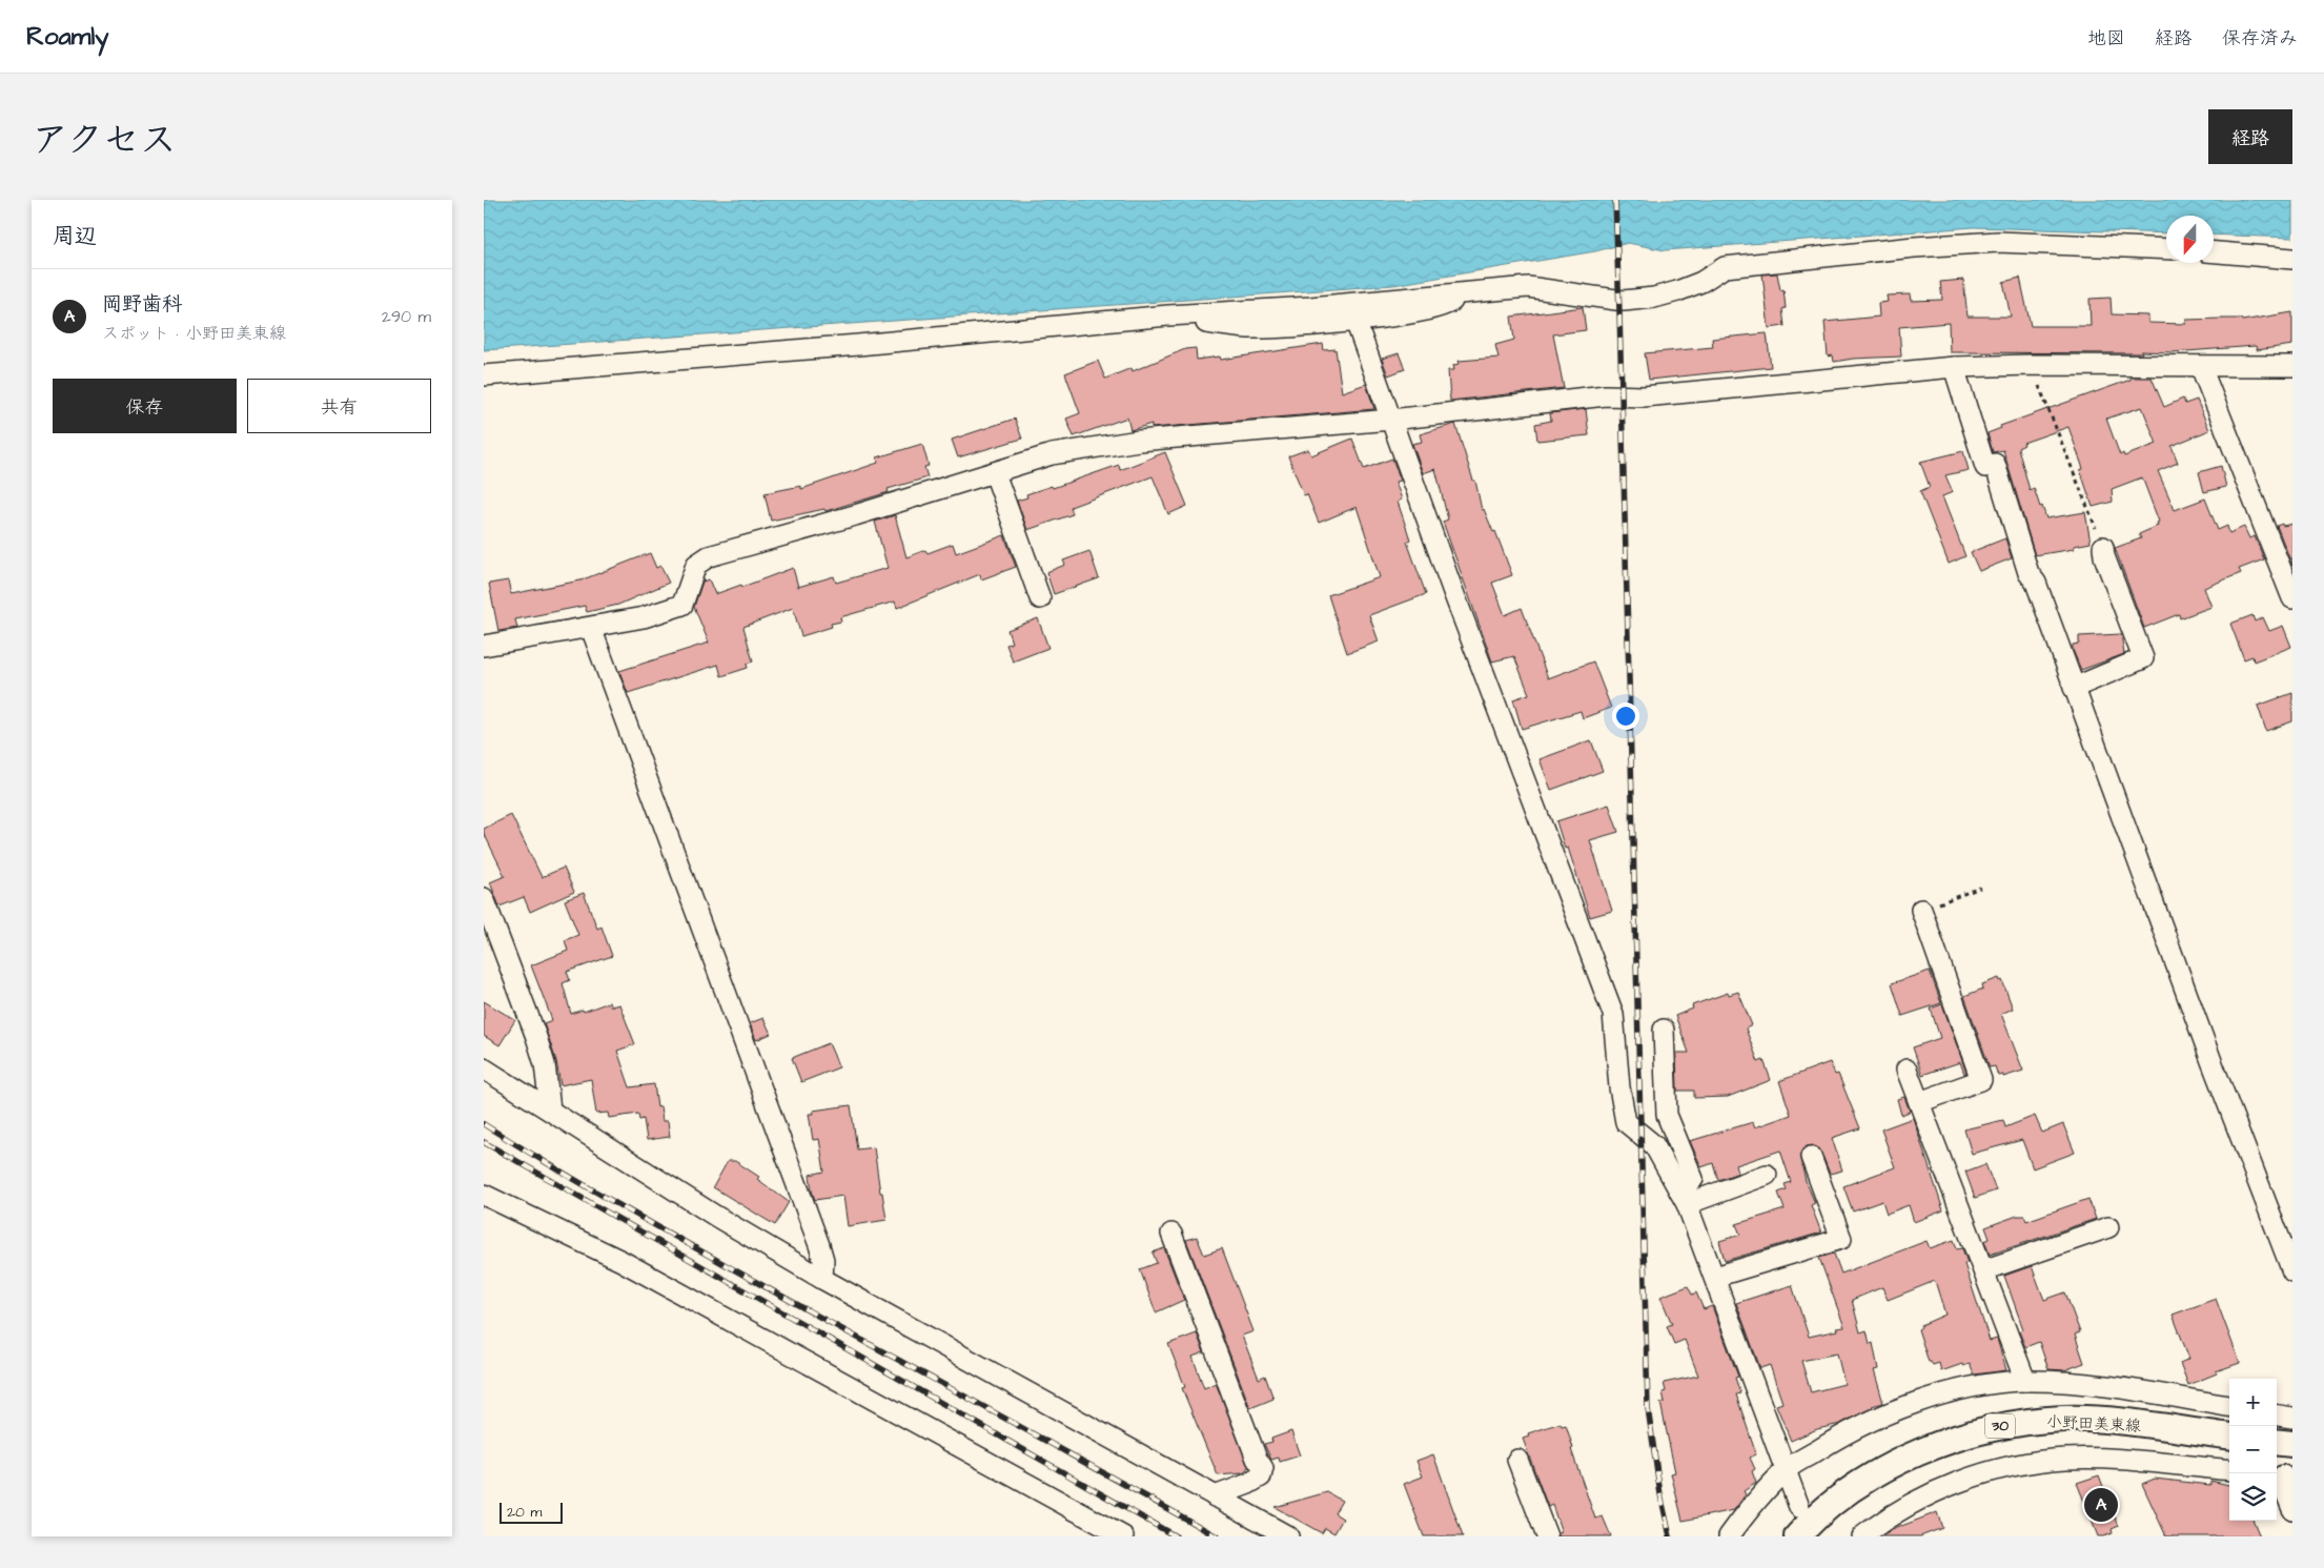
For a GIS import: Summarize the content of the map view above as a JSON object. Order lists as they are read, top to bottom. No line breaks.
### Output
{"streets":{"main road":["小野田美東線","30"]},"scale_bar":"20 m","north":"bottom","page":{"header":"Roamly","nav":["地図","経路","保存済み"],"title":"アクセス","buttons":["経路",["保存","共有"]],"heading":"周辺","list":[{"mark":"A","name":"岡野歯科","note":"スポット · 小野田美東線","value":"290 m"}],"map_buttons":["+","−"],"pins":"A","scale":"20 m"}}
